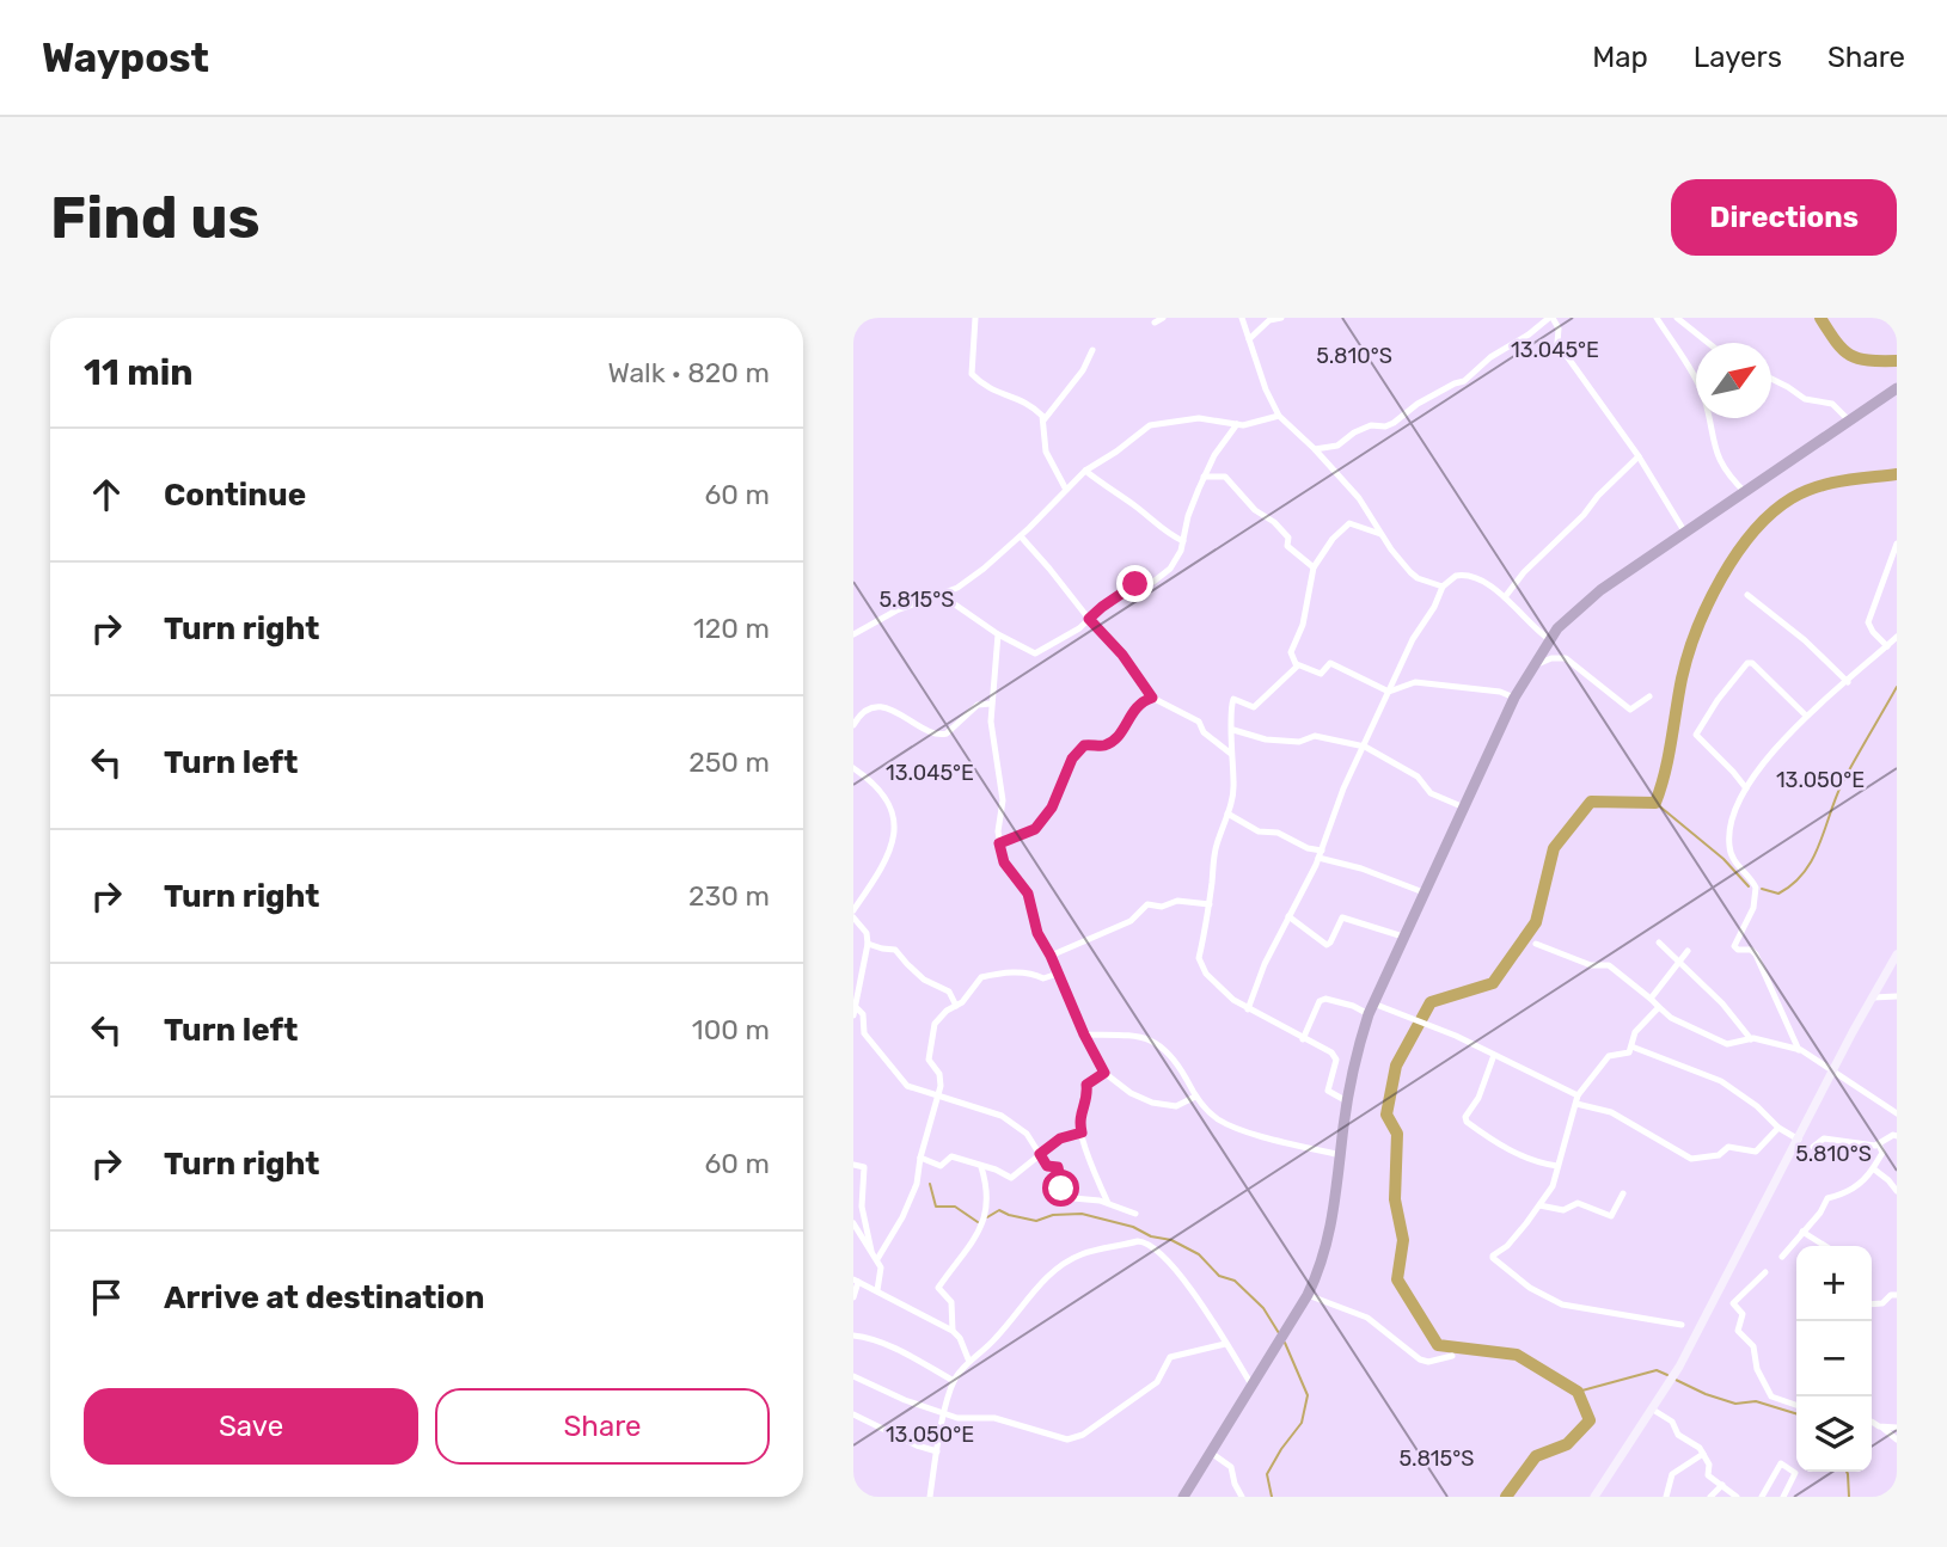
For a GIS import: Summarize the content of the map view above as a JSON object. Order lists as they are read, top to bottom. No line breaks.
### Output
{"north":"top right","page":{"header":"Waypost","nav":["Map","Layers","Share"],"buttons":["Directions",["Save","Share"]],"title":"Find us","heading":["11 min","Walk · 820 m"],"list":[["Continue","60 m"],["Turn right","120 m"],["Turn left","250 m"],["Turn right","230 m"],["Turn left","100 m"],["Turn right","60 m"],"Arrive at destination"],"map_buttons":["+","−"]},"coordinates":["13.045°E","5.810°S","5.815°S","13.050°E"]}
